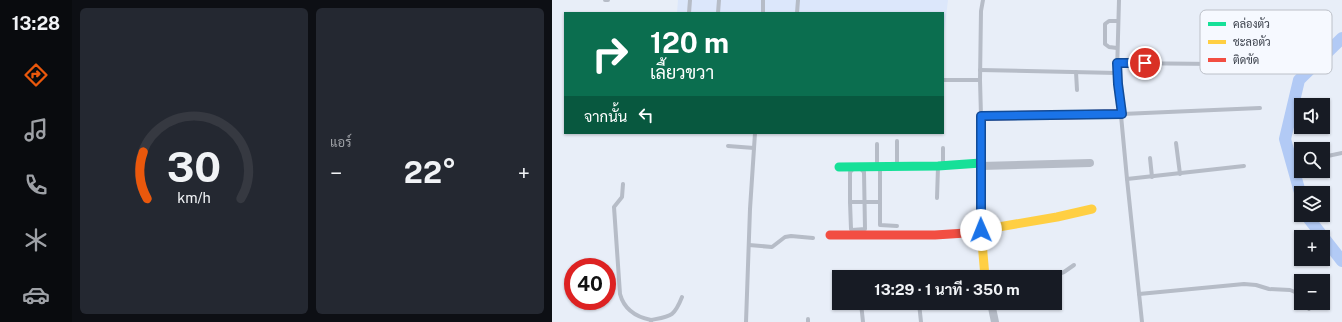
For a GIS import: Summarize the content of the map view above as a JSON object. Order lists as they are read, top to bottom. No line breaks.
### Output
{"legend":["คล่องตัว","ชะลอตัว","ติดขัด"],"page":{"tabs":"13:28","tile":"แอร์","turn":["120 m","เลี้ยวขวา"],"then":"จากนั้น","map_buttons":["+","−"],"heat":["−","22°","+"],"limit":"40","trip":"13:29 · 1 นาที · 350 m","gauge":["30","km/h"]}}
